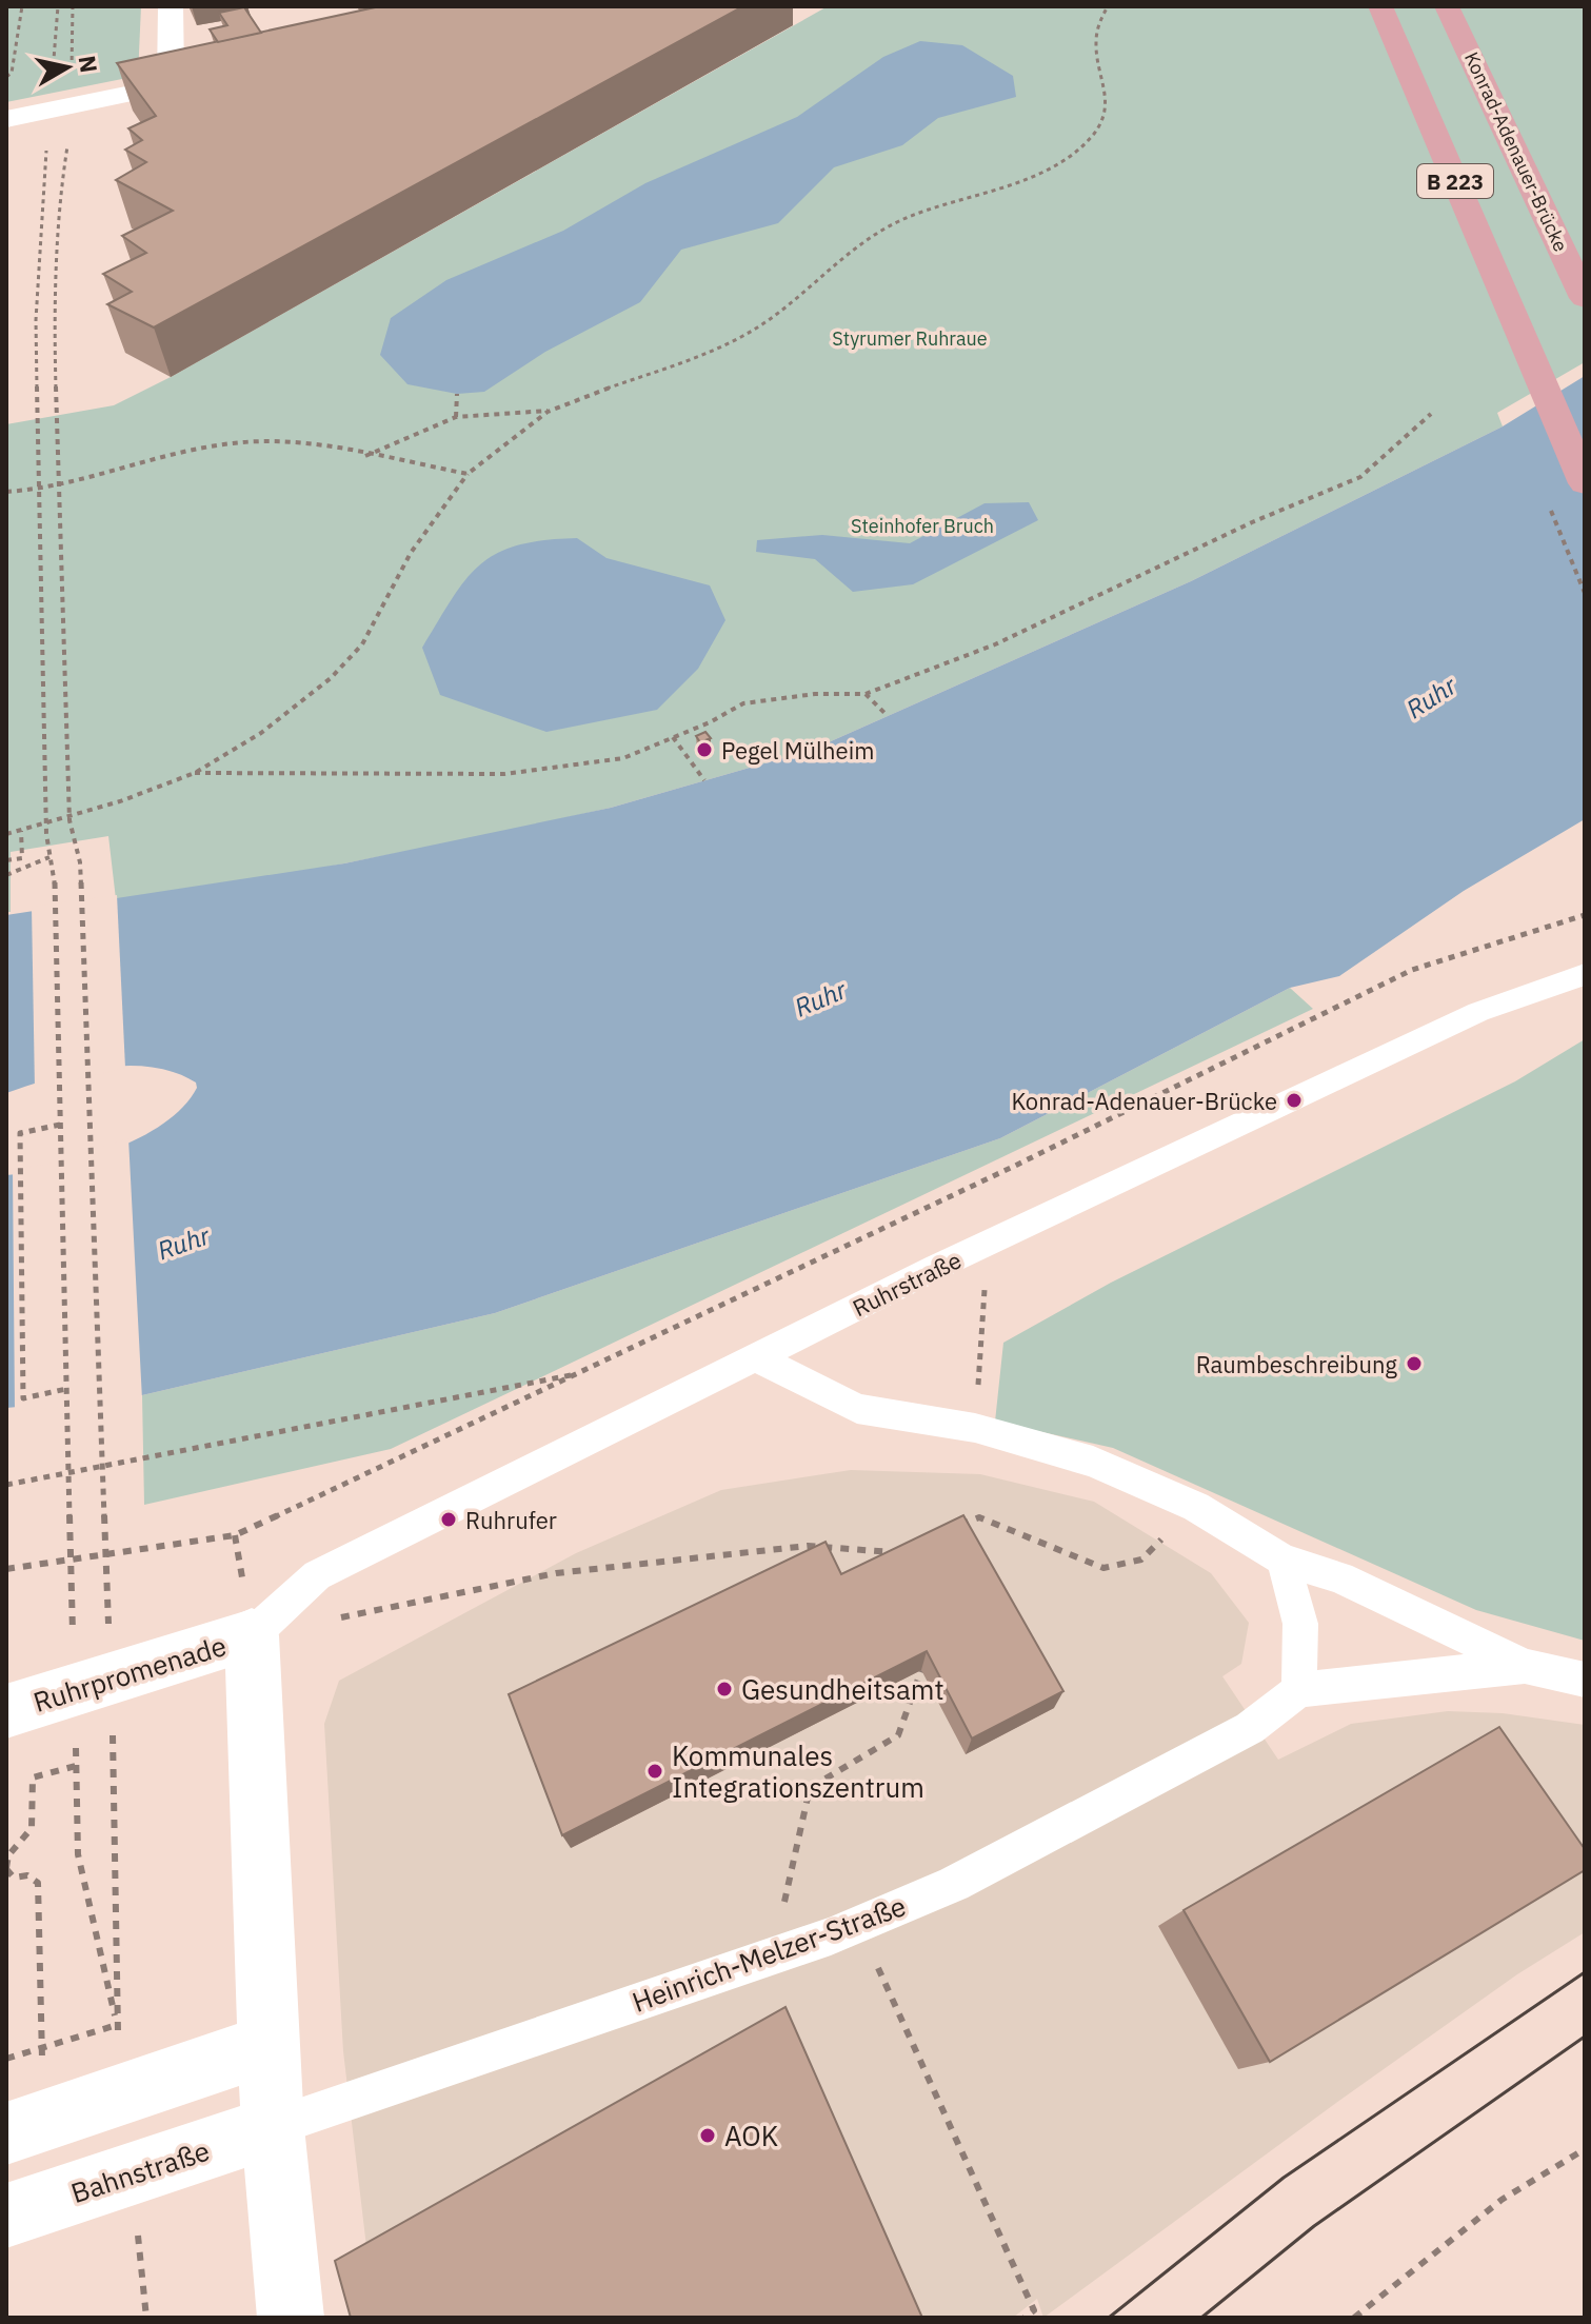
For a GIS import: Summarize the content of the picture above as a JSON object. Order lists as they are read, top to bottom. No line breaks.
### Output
{"streets":{"main road":["Konrad-Adenauer-Brücke","B 223"],"street":["Ruhrpromenade","Bahnstraße"],"lane":["Ruhrstraße","Heinrich-Melzer-Straße"]},"crossings":[["Ruhrstraße","Ruhrpromenade"],["Heinrich-Melzer-Straße","Bahnstraße"]],"water":["Ruhr"],"parks":["Styrumer Ruhraue","Steinhofer Bruch"],"places":["Pegel Mülheim","Konrad-Adenauer-Brücke","Raumbeschreibung","Ruhrufer","Gesundheitsamt","Kommunales Integrationszentrum","AOK"],"north":"right"}
